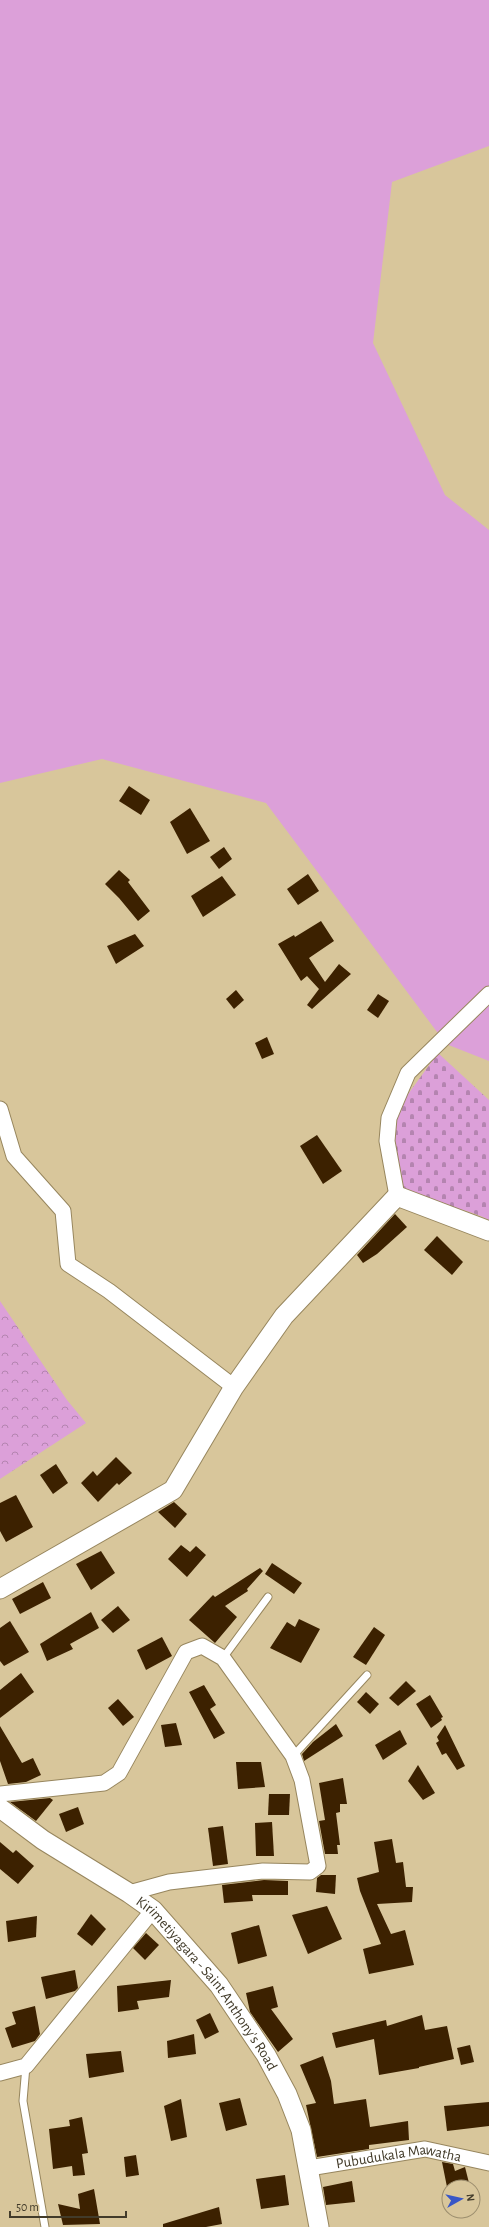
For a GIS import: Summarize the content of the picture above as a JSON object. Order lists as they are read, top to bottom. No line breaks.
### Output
{"streets":{"street":["Kirimetiyagara - Saint Anthony's Road","Pubudukala Mawatha"]},"crossings":[["Kirimetiyagara - Saint Anthony's Road","Pubudukala Mawatha"]],"scale_bar":"50 m","north":"right"}
